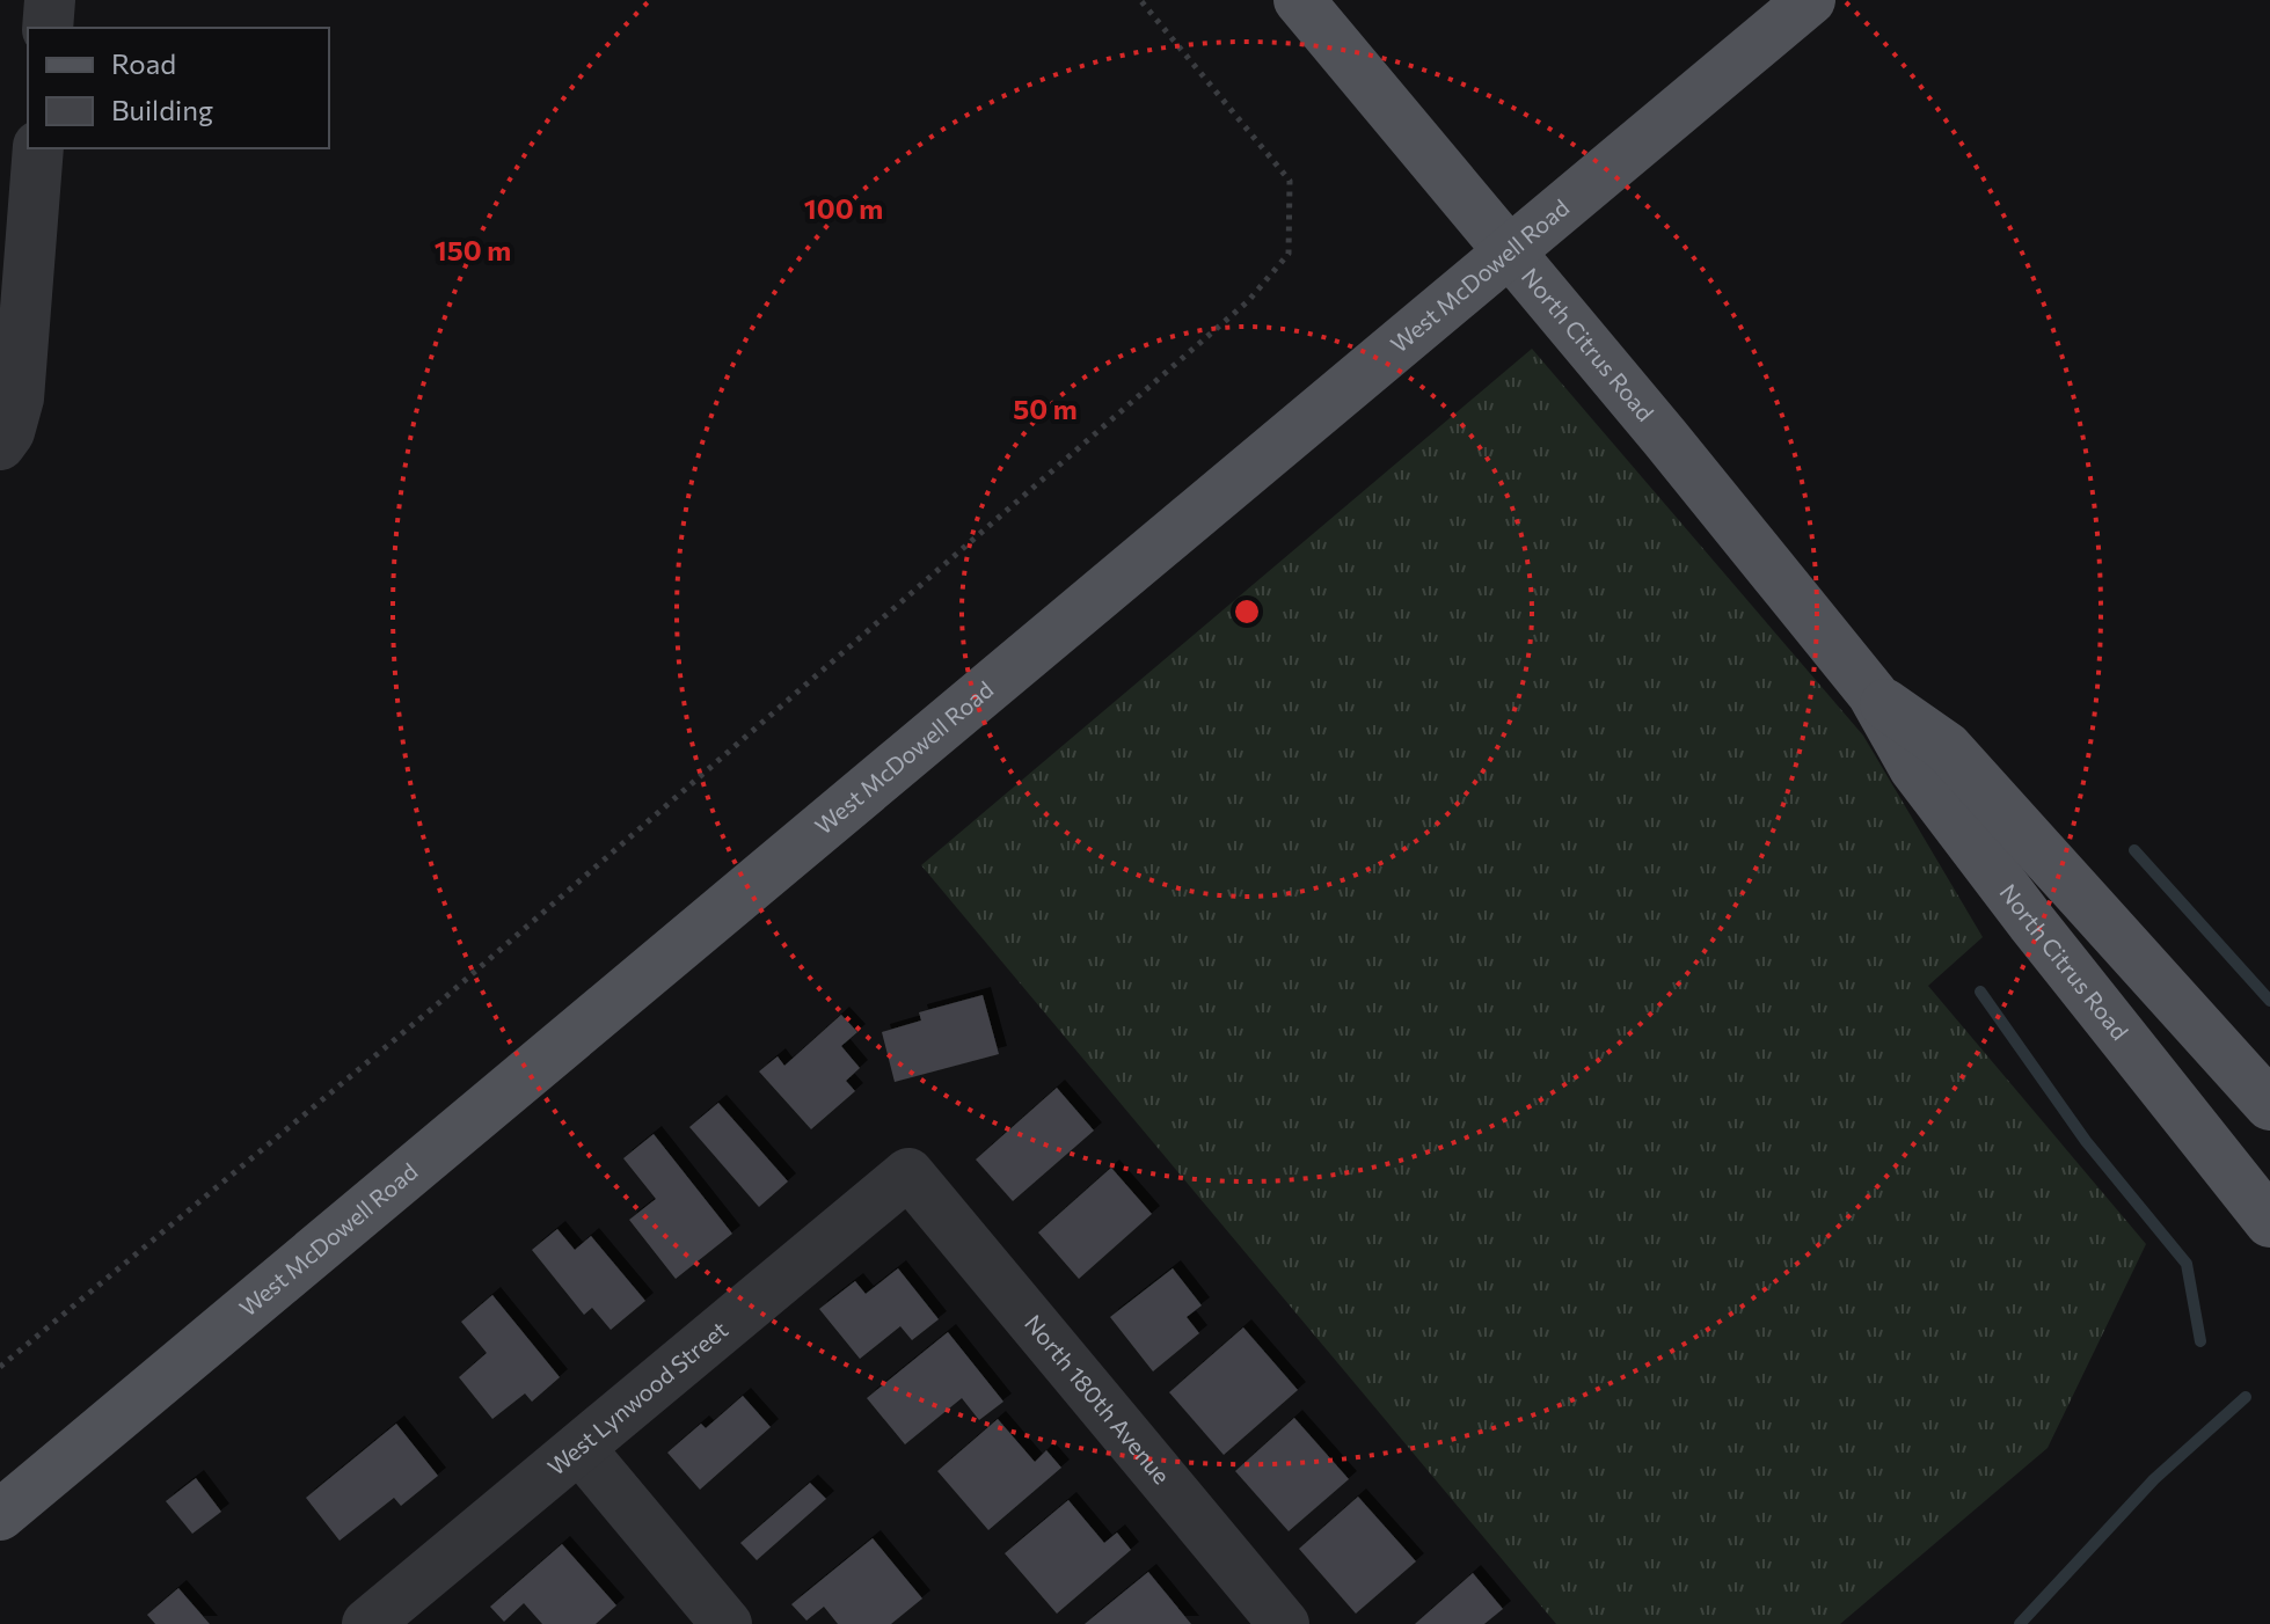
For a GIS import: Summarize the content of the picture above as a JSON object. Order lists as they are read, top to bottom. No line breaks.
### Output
{"streets":{"main road":["West McDowell Road","North Citrus Road"],"street":["West Lynwood Street","North 180th Avenue"]},"crossings":[["West McDowell Road","North Citrus Road"],["West Lynwood Street","North 180th Avenue"]],"legend":["Road","Building"],"rings":["100 m","150 m","50 m"]}
